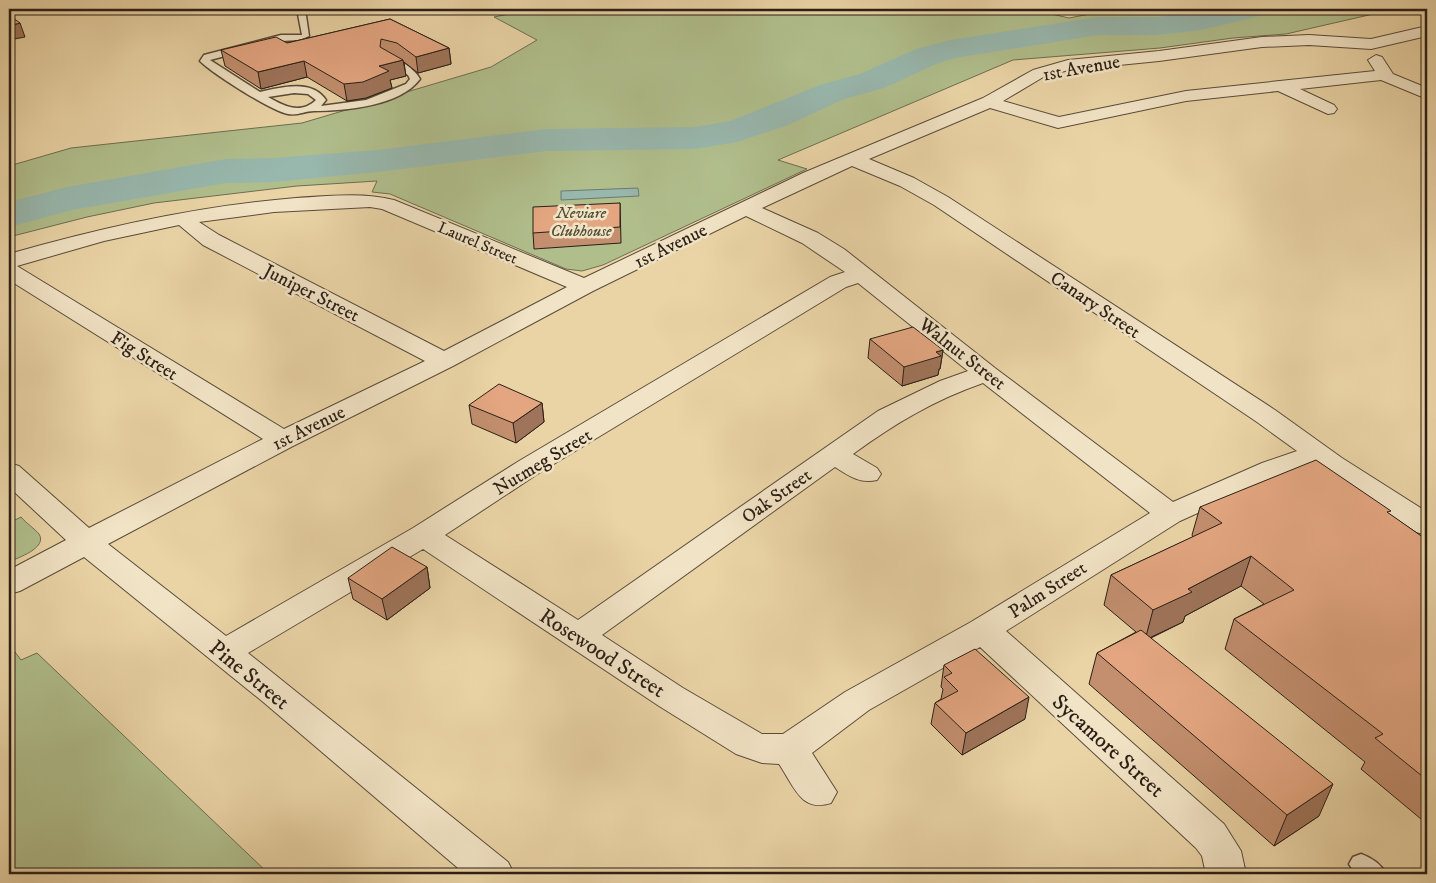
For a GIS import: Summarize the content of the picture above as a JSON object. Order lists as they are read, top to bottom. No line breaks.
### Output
{"streets":{"street":["1st Avenue","Laurel Street","Juniper Street","Canary Street","Walnut Street","Fig Street","Nutmeg Street","Oak Street","Palm Street","Rosewood Street","Pine Street","Sycamore Street"]},"crossings":[["1st Avenue","Laurel Street"],["1st Avenue","Juniper Street"],["1st Avenue","Canary Street"],["1st Avenue","Walnut Street"],["1st Avenue","Fig Street"],["1st Avenue","Pine Street"],["Laurel Street","Juniper Street"],["Canary Street","Palm Street"],["Walnut Street","Nutmeg Street"],["Walnut Street","Oak Street"],["Walnut Street","Palm Street"],["Nutmeg Street","Rosewood Street"],["Nutmeg Street","Pine Street"],["Oak Street","Rosewood Street"],["Palm Street","Rosewood Street"],["Palm Street","Sycamore Street"]],"parks":["Neviare Clubhouse"]}
